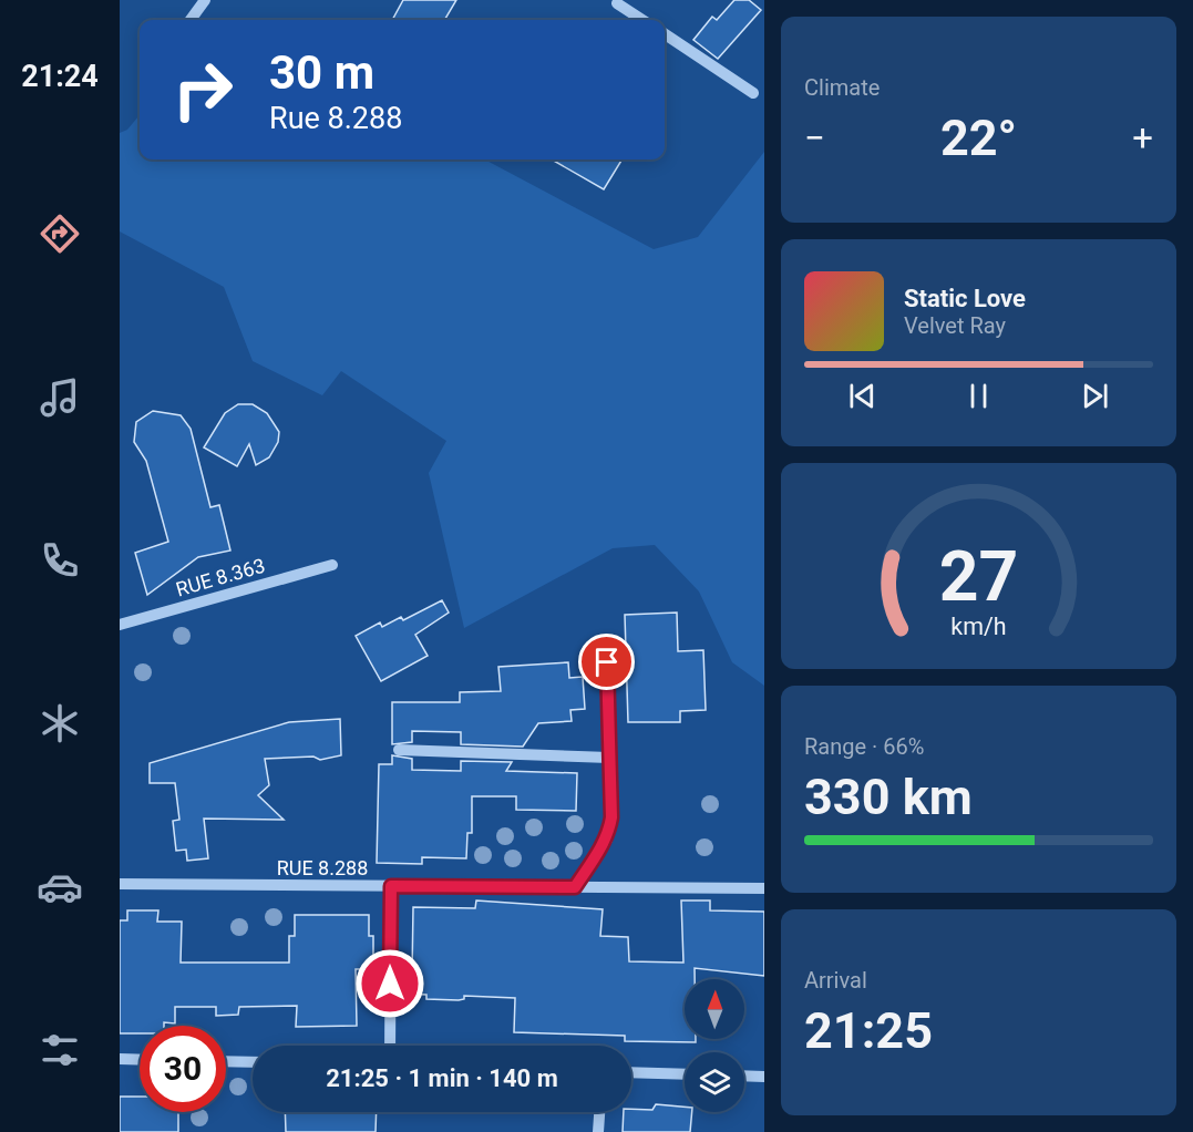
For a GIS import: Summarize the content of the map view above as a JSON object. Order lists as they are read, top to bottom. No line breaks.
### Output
{"streets":{"street":["RUE 8.363","RUE 8.288"]},"north":"top","page":{"tabs":"21:24","tile":["Climate",["Range · 66%","330 km"],["Arrival","21:25"]],"turn":["30 m","Rue 8.288"],"heat":["−","22°","+"],"song":["Static Love","Velvet Ray"],"limit":"30","trip":"21:25 · 1 min · 140 m","gauge":["27","km/h"]}}
